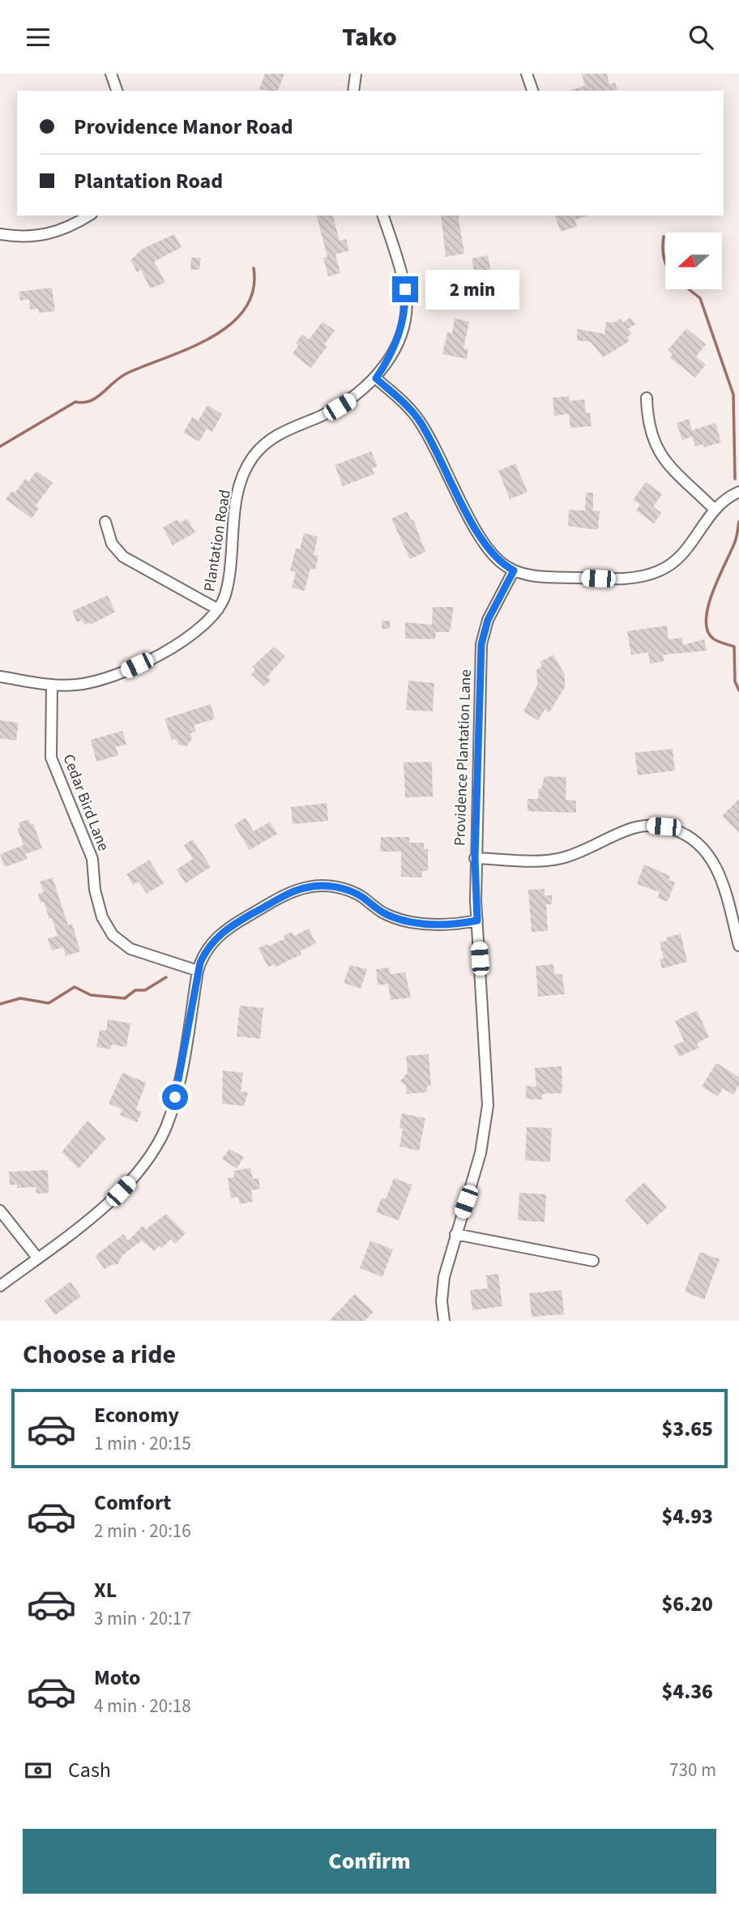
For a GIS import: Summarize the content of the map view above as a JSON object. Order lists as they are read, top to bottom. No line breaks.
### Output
{"streets":{"street":["Plantation Road","Providence Plantation Lane","Cedar Bird Lane"]},"crossings":[["Plantation Road","Cedar Bird Lane"]],"north":"left","page":{"header":"Tako","banner":["Providence Manor Road","Plantation Road"],"bubble":"2 min","heading":"Choose a ride","list":[{"name":"Economy","note":"1 min · 20:15","value":"$3.65"},{"name":"Comfort","note":"2 min · 20:16","value":"$4.93"},{"name":"XL","note":"3 min · 20:17","value":"$6.20"},{"name":"Moto","note":"4 min · 20:18","value":"$4.36"}],"pay":["Cash","730 m"],"buttons":"Confirm"}}
